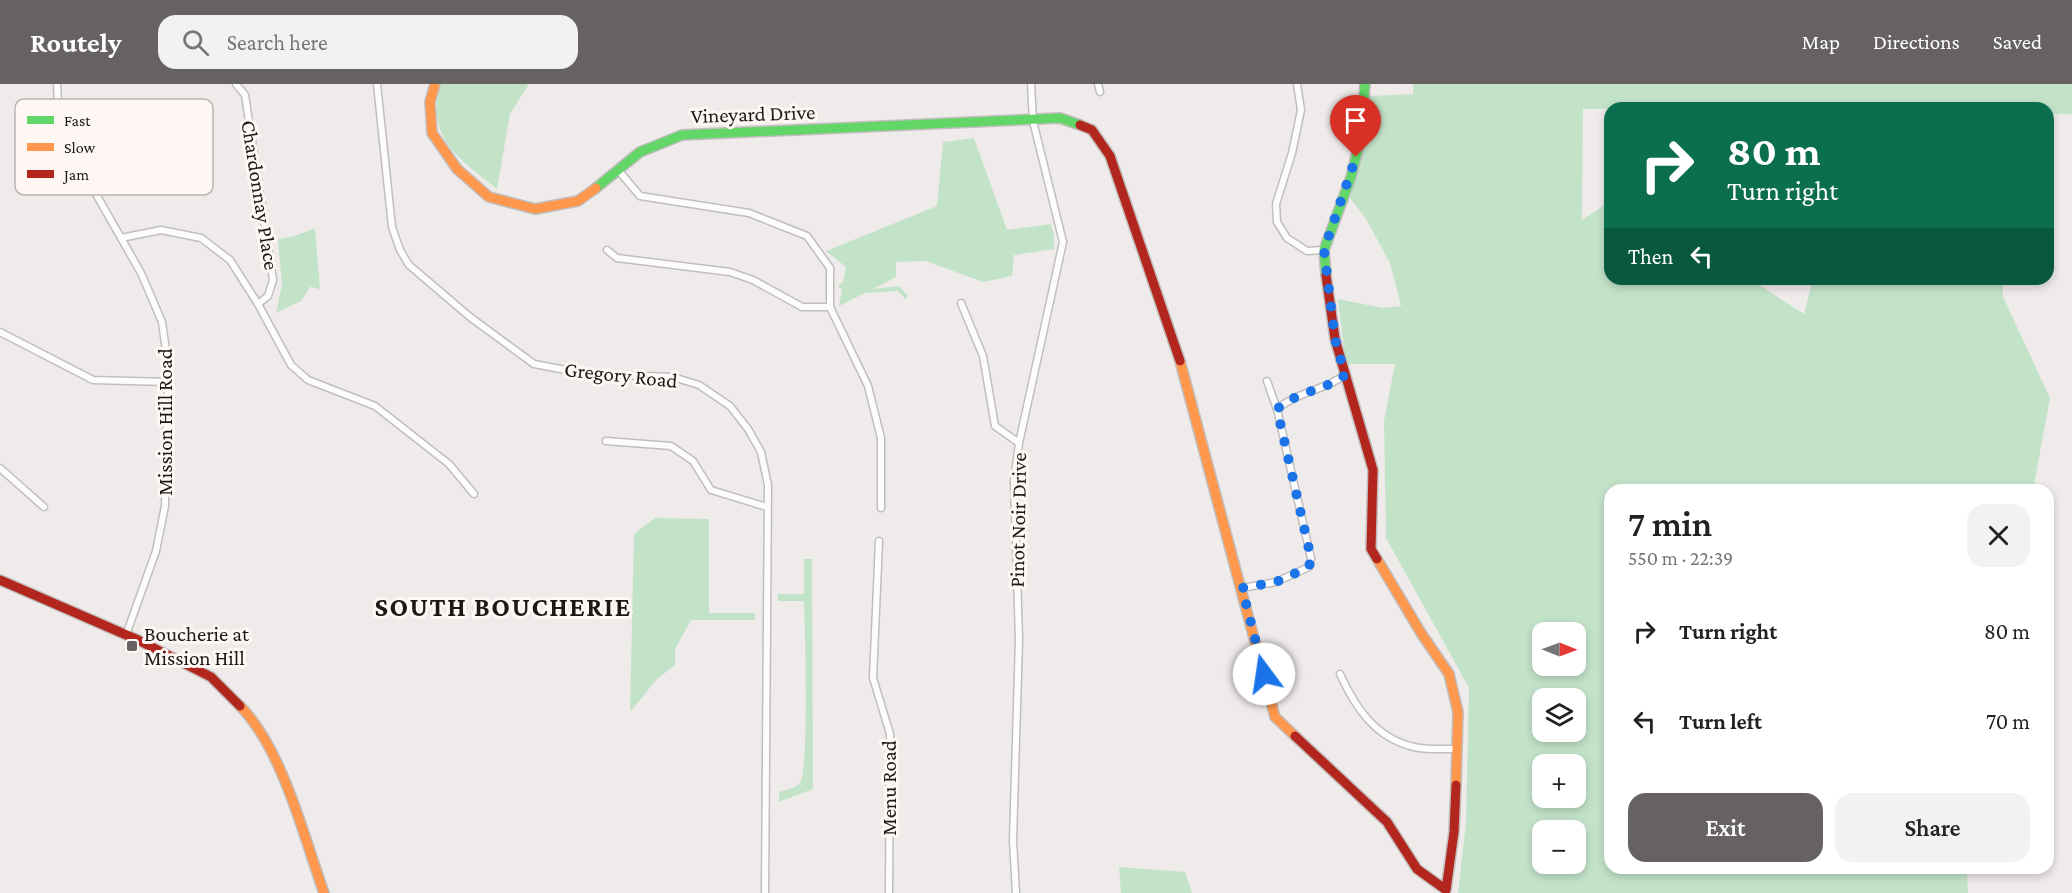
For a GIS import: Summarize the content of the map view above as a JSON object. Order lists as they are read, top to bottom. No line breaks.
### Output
{"streets":{"street":["Vineyard Drive","Chardonnay Place","Gregory Road","Mission Hill Road","Pinot Noir Drive","Menu Road"]},"crossings":[["Vineyard Drive","Pinot Noir Drive"]],"districts":["SOUTH BOUCHERIE"],"places":{"transit":["Boucherie at Mission Hill"]},"legend":["Fast","Slow","Jam"],"north":"right","page":{"header":"Routely","search":"Search here","nav":["Map","Directions","Saved"],"turn":["80 m","Turn right"],"then":"Then","heading":["7 min","550 m · 22:39"],"list":[{"name":"Turn right","value":"80 m"},{"name":"Turn left","value":"70 m"}],"map_buttons":["+","−"],"buttons":["Exit","Share"]}}
